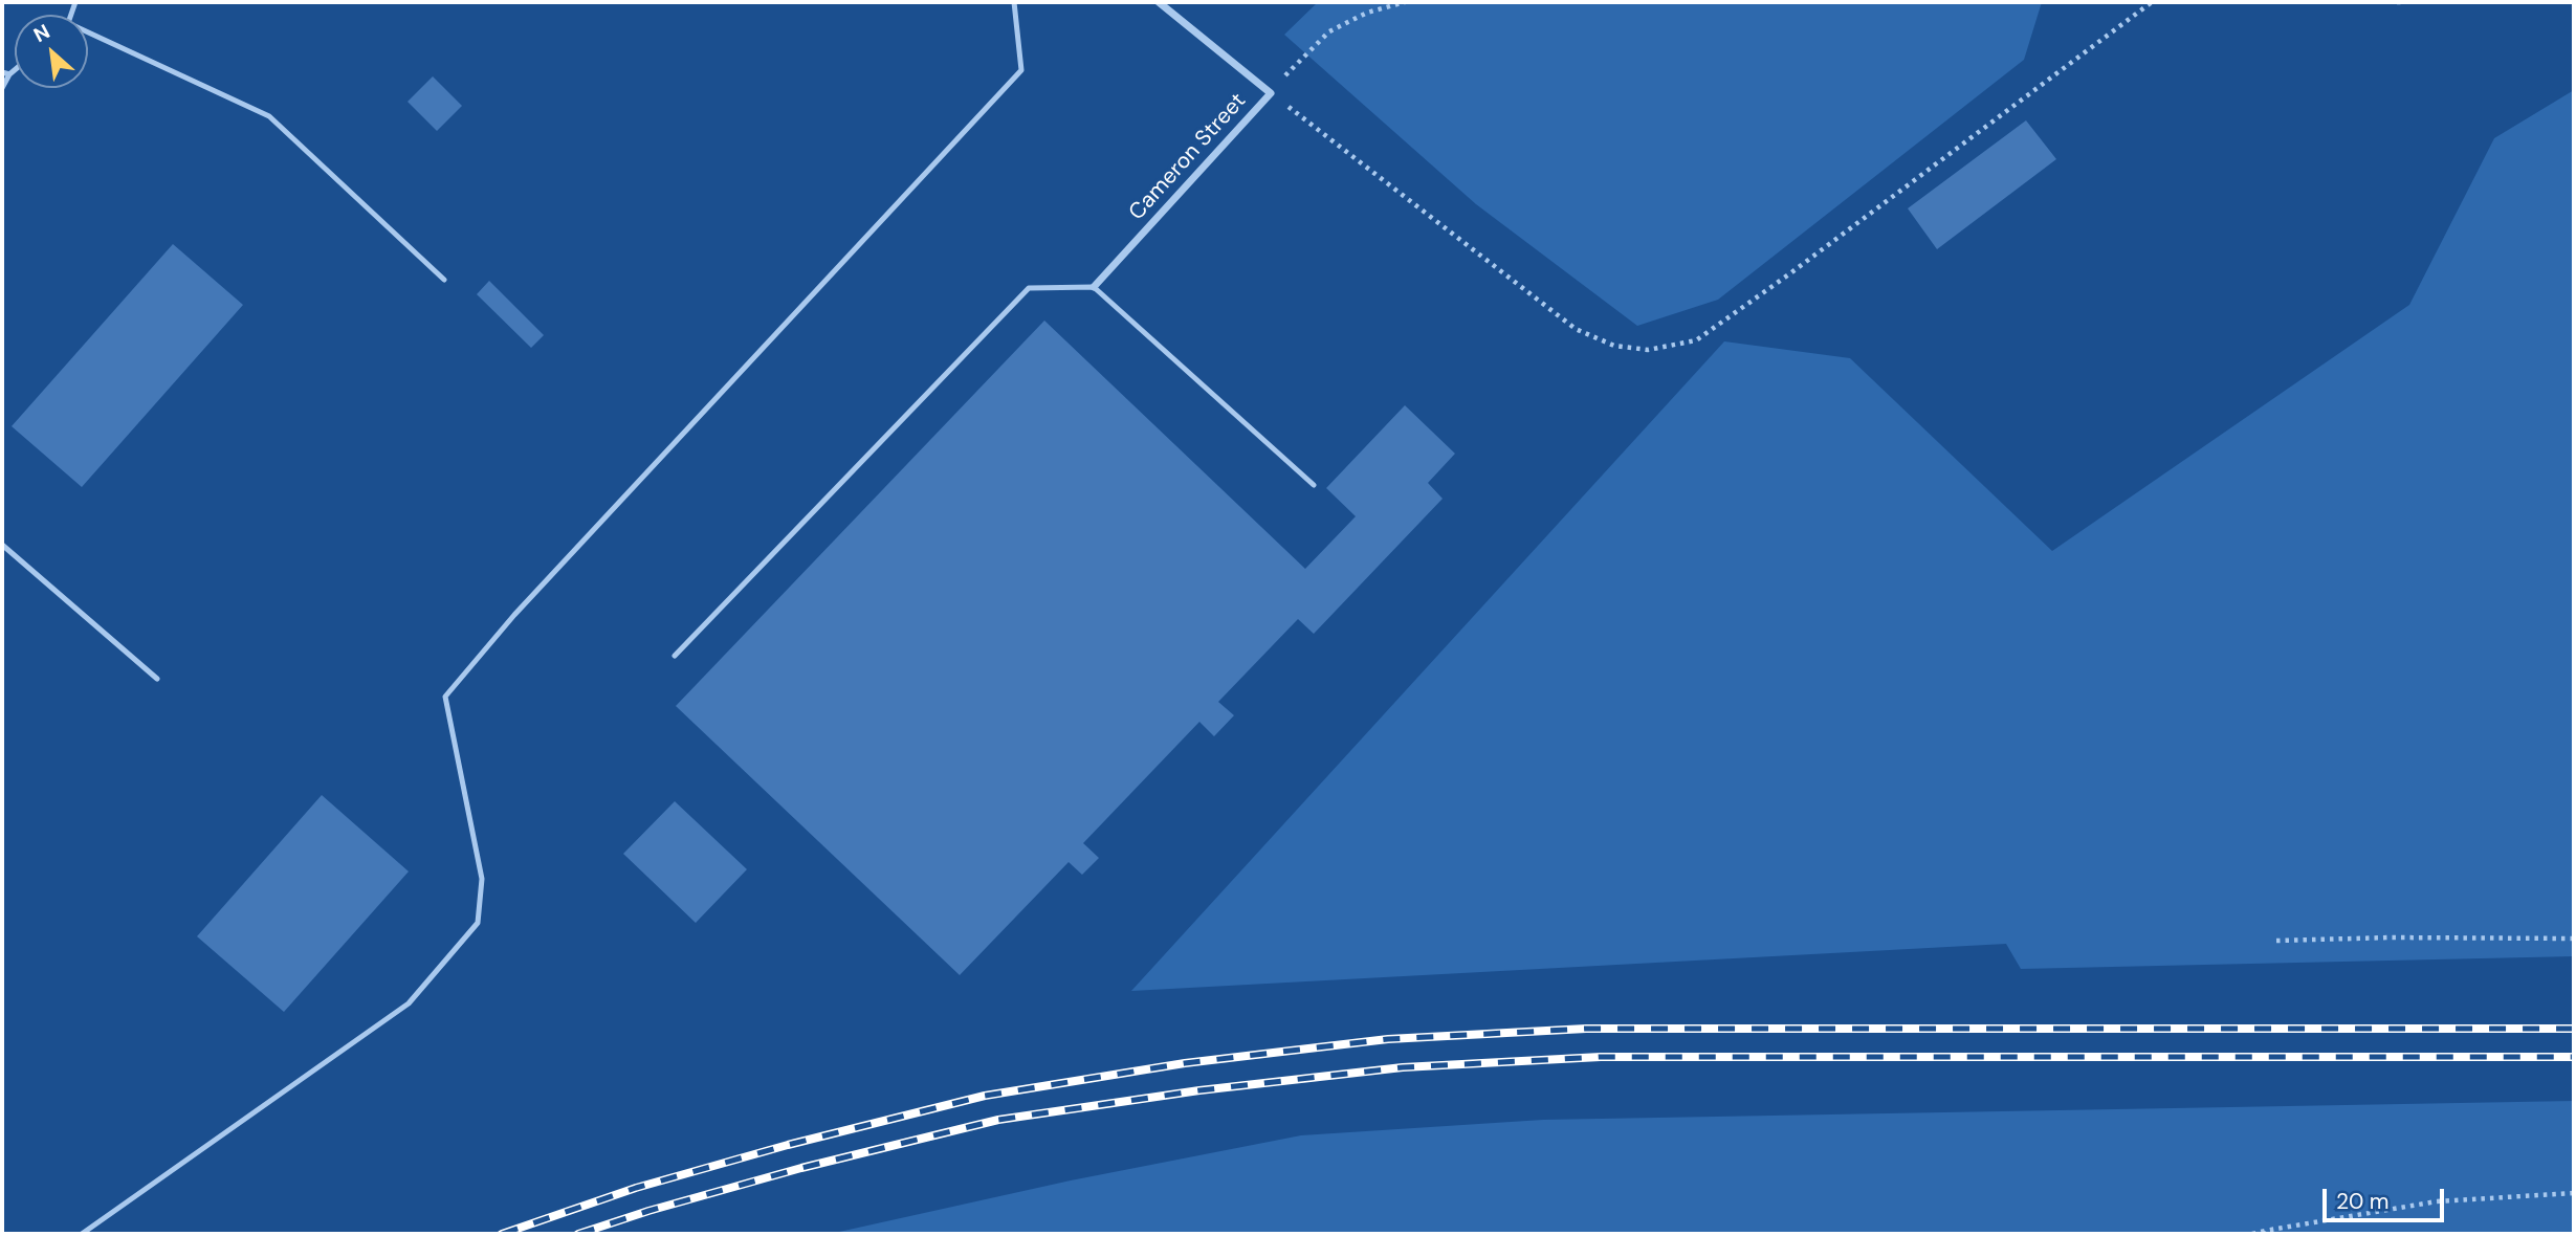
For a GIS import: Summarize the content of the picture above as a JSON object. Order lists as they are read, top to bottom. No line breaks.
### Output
{"streets":{"street":["Cameron Street"]},"scale_bar":"20 m","north":"top left"}
